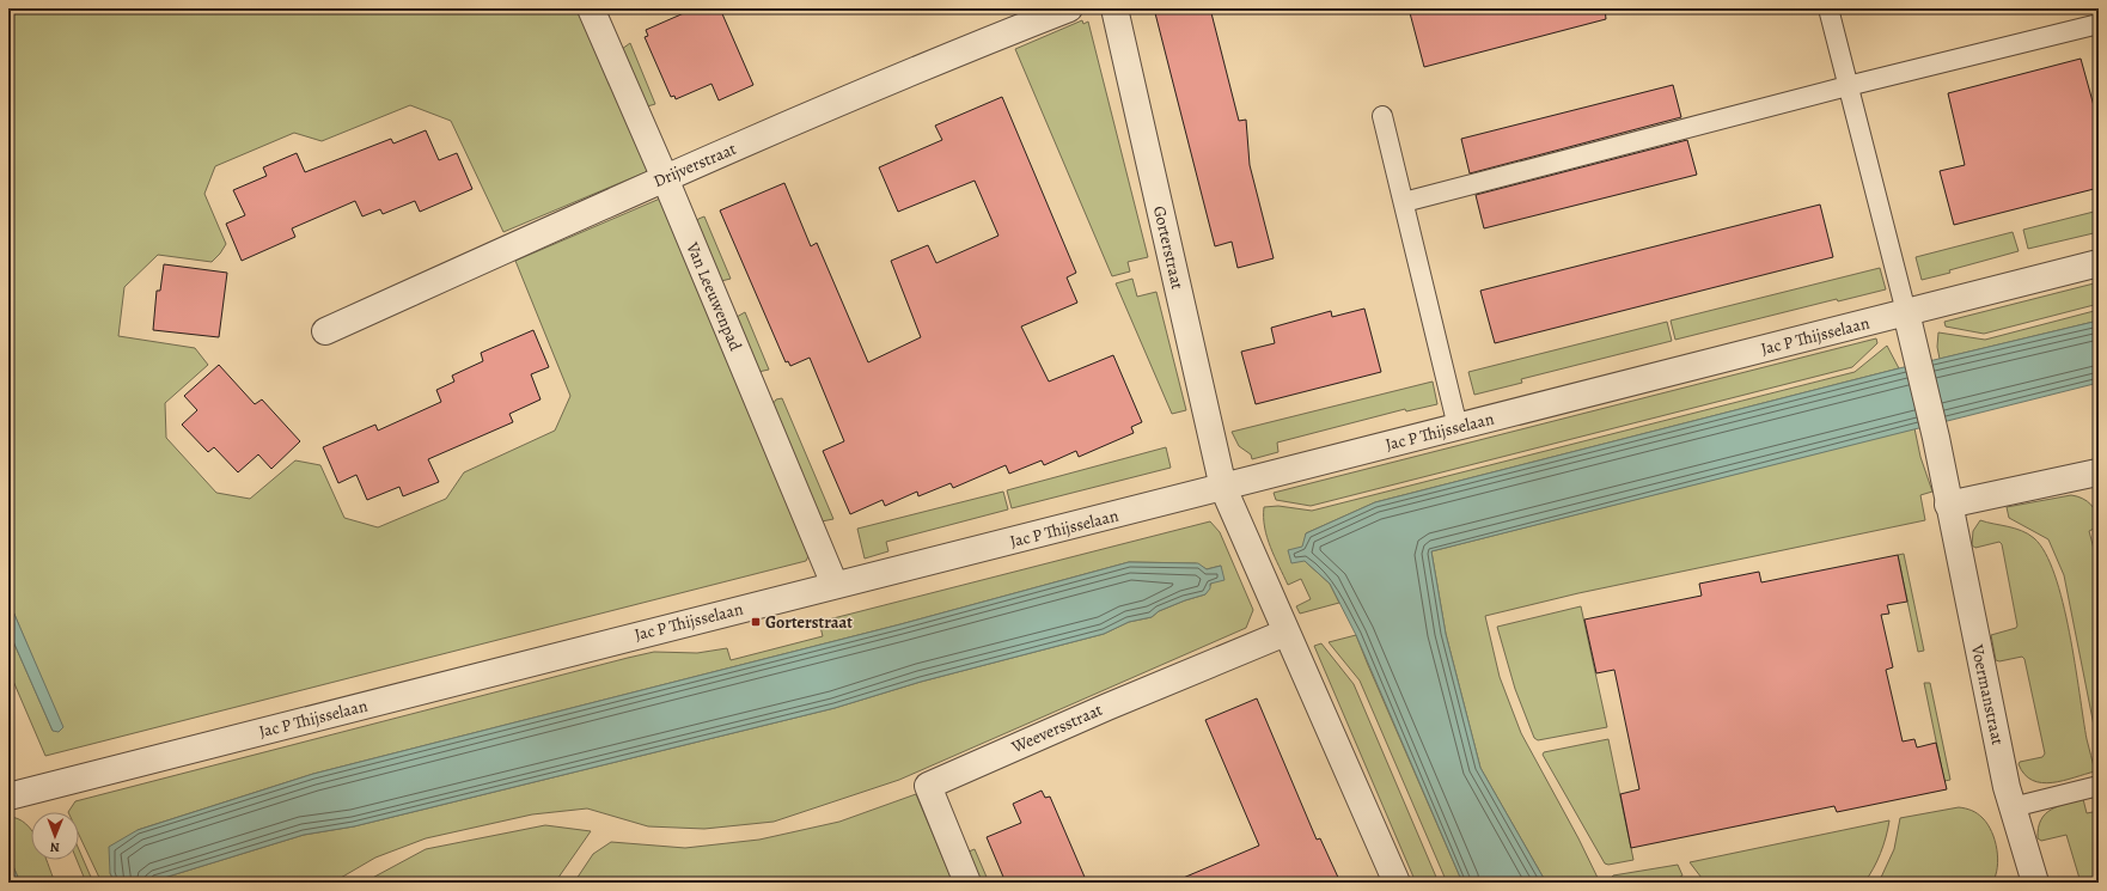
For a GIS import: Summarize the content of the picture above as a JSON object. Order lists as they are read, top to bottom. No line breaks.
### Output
{"streets":{"street":["Drijverstraat","Gorterstraat","Van Leeuwenpad","Jac P Thijsselaan","Voermanstraat","Weeversstraat"]},"crossings":[["Drijverstraat","Van Leeuwenpad"],["Gorterstraat","Jac P Thijsselaan"],["Van Leeuwenpad","Jac P Thijsselaan"],["Jac P Thijsselaan","Voermanstraat"]],"places":{"transit":["Gorterstraat"]},"north":"bottom"}
